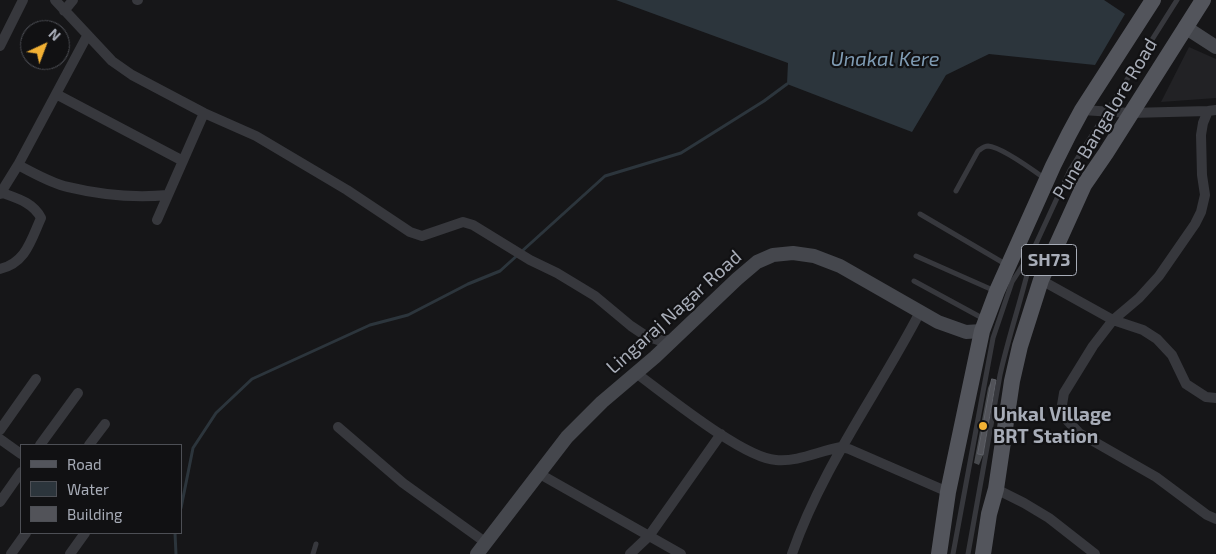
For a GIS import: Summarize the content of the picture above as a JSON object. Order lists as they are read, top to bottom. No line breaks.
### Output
{"streets":{"main road":["Pune Bangalore Road","SH73"],"street":["Lingaraj Nagar Road"]},"crossings":[["Pune Bangalore Road","Lingaraj Nagar Road"]],"water":["Unakal Kere"],"places":["Unkal Village BRT Station"],"legend":["Road","Water","Building"],"north":"top right"}
